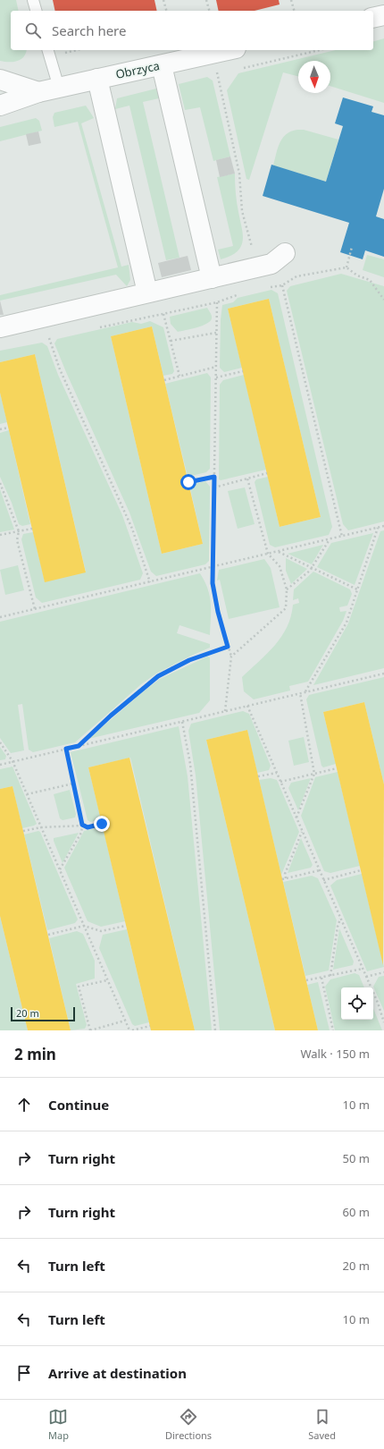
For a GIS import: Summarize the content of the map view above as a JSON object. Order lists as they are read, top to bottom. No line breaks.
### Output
{"streets":{"street":["Obrzyca"]},"scale_bar":"20 m","north":"bottom","page":{"search":"Search here","scale":"20 m","heading":["2 min","Walk · 150 m"],"list":[["Continue","10 m"],["Turn right","50 m"],["Turn right","60 m"],["Turn left","20 m"],["Turn left","10 m"],"Arrive at destination"],"nav":["Map","Directions","Saved"]}}
